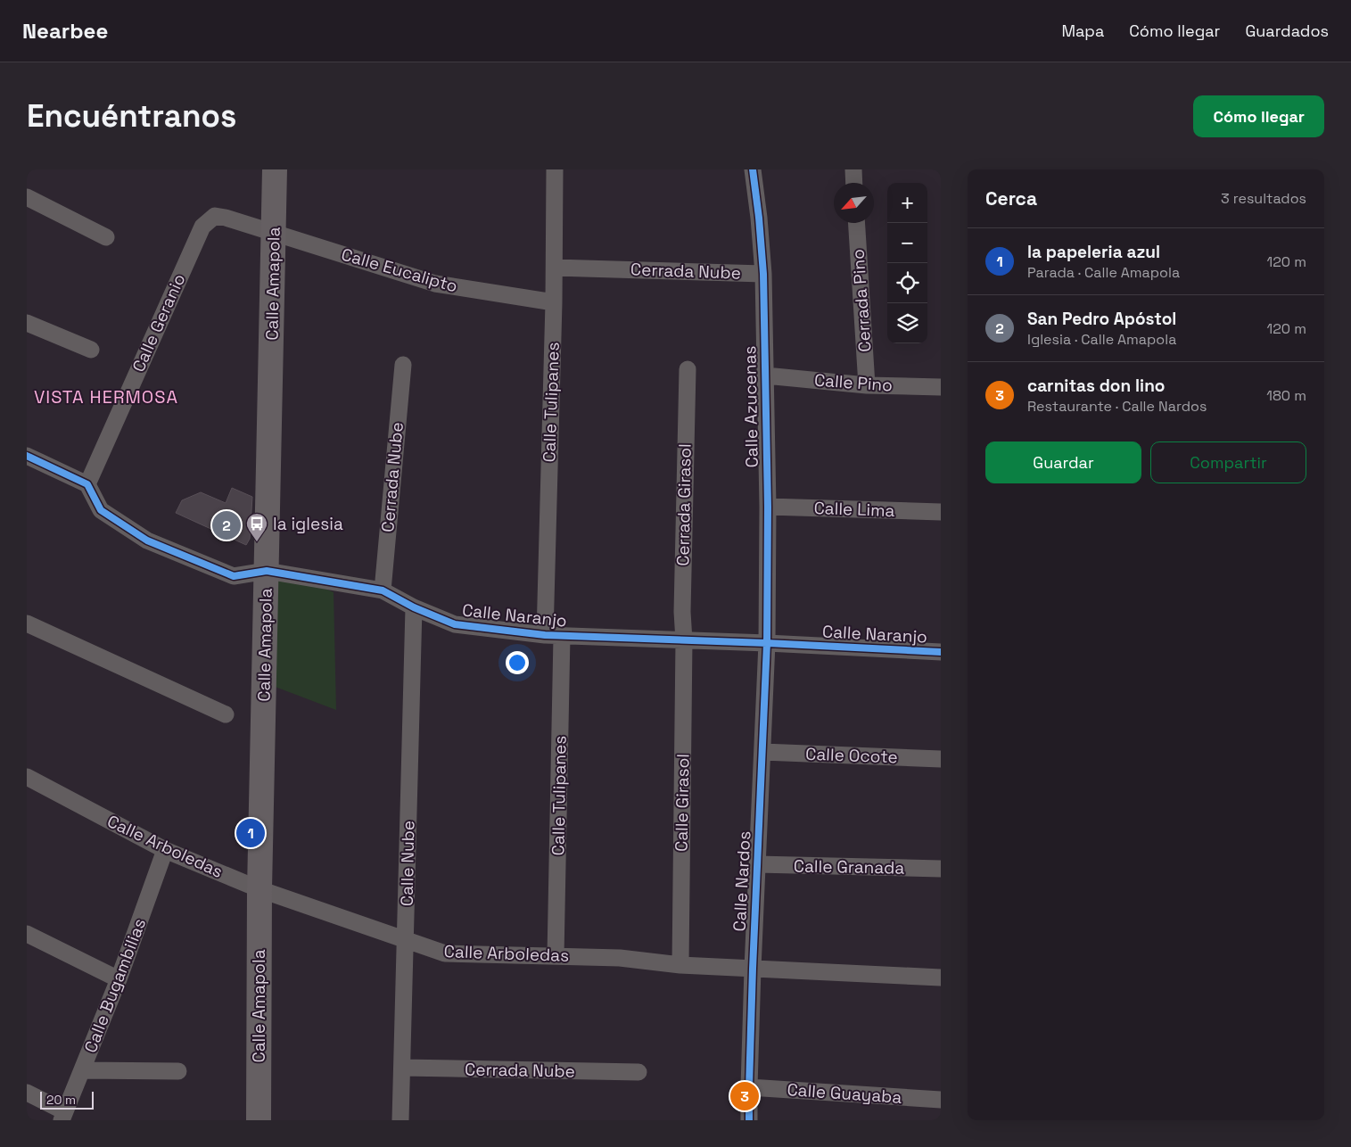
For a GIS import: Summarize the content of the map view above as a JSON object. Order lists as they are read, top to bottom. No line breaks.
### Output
{"streets":{"street":["Calle Eucalipto","Cerrada Nube","Calle Amapola","Cerrada Pino","Calle Geranio","Calle Pino","Calle Tulipanes","Calle Azucenas","Cerrada Girasol","Calle Lima","Calle Naranjo","Calle Ocote","Calle Girasol","Calle Arboledas","Calle Nube","Calle Granada","Calle Nardos","Calle Bugambilias","Calle Guayaba"]},"crossings":[["Calle Eucalipto","Calle Amapola"],["Calle Eucalipto","Calle Geranio"],["Calle Eucalipto","Calle Tulipanes"],["Cerrada Nube","Calle Tulipanes"],["Cerrada Nube","Calle Azucenas"],["Cerrada Nube","Calle Naranjo"],["Cerrada Nube","Calle Nube"],["Calle Amapola","Calle Naranjo"],["Calle Amapola","Calle Arboledas"],["Cerrada Pino","Calle Pino"],["Calle Geranio","Calle Naranjo"],["Calle Pino","Calle Azucenas"],["Calle Tulipanes","Calle Naranjo"],["Calle Tulipanes","Calle Arboledas"],["Calle Azucenas","Calle Lima"],["Calle Azucenas","Calle Naranjo"],["Calle Azucenas","Calle Nardos"],["Cerrada Girasol","Calle Naranjo"],["Cerrada Girasol","Calle Girasol"],["Calle Naranjo","Calle Girasol"],["Calle Naranjo","Calle Nube"],["Calle Naranjo","Calle Nardos"],["Calle Ocote","Calle Nardos"],["Calle Girasol","Calle Arboledas"],["Calle Arboledas","Calle Nube"],["Calle Arboledas","Calle Nardos"],["Calle Arboledas","Calle Bugambilias"],["Calle Granada","Calle Nardos"],["Calle Nardos","Calle Guayaba"]],"districts":["VISTA HERMOSA"],"places":{"bus stop":["la iglesia"]},"scale_bar":"20 m","north":"bottom left","page":{"header":"Nearbee","nav":["Mapa","Cómo llegar","Guardados"],"buttons":["Cómo llegar",["Guardar","Compartir"]],"title":"Encuéntranos","heading":["Cerca","3 resultados"],"map_buttons":["+","−"],"list":[{"mark":"1","name":"la papeleria azul","note":"Parada · Calle Amapola","value":"120 m"},{"mark":"2","name":"San Pedro Apóstol","note":"Iglesia · Calle Amapola","value":"120 m"},{"mark":"3","name":"carnitas don lino","note":"Restaurante · Calle Nardos","value":"180 m"}],"pins":["2","1","3"],"scale":"20 m"}}
